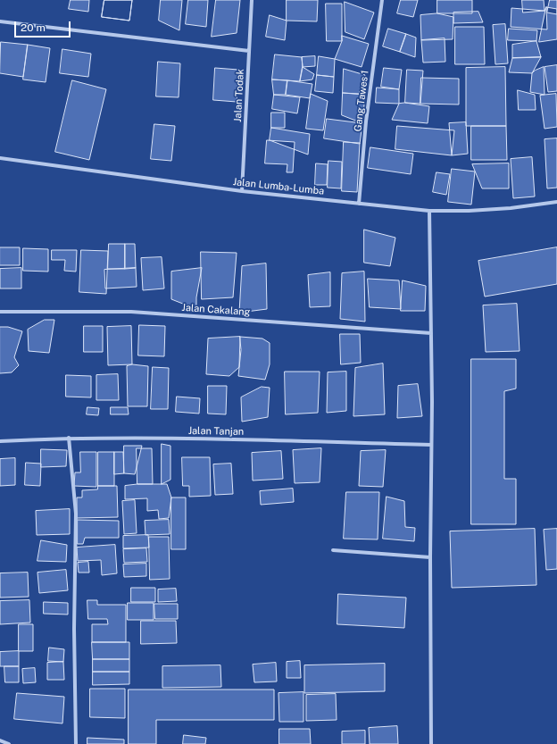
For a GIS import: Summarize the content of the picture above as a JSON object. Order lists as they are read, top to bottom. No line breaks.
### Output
{"streets":{"street":["Jalan Todak","Gang Tawes 1","Jalan Lumba-Lumba","Jalan Cakalang","Jalan Tanjan"]},"crossings":[["Jalan Todak","Jalan Lumba-Lumba"],["Gang Tawes 1","Jalan Lumba-Lumba"]],"scale_bar":"20 m"}
